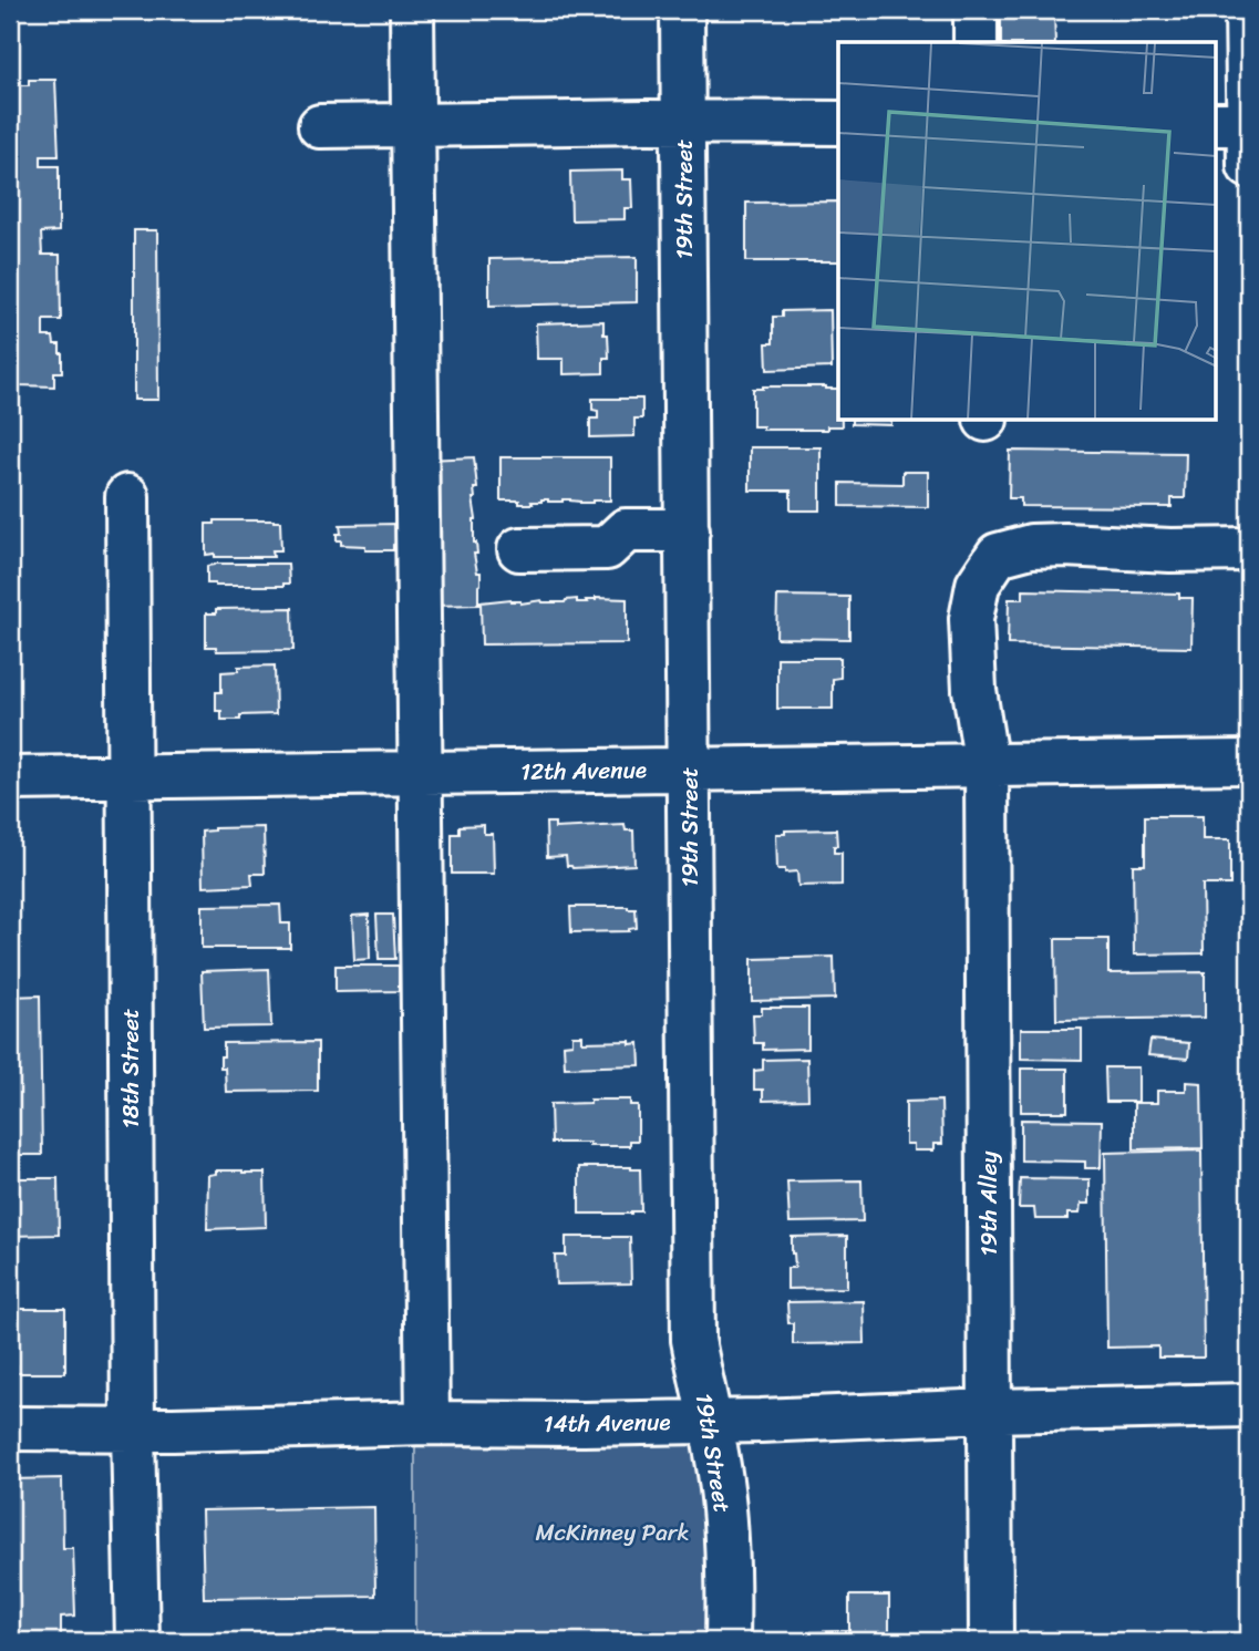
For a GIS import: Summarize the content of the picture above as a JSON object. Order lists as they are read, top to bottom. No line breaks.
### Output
{"streets":{"street":["19th Street","12th Avenue","18th Street","19th Alley","14th Avenue"]},"crossings":[["19th Street","12th Avenue"],["19th Street","14th Avenue"],["12th Avenue","18th Street"],["12th Avenue","19th Alley"],["18th Street","14th Avenue"],["19th Alley","14th Avenue"]],"parks":["McKinney Park"]}
